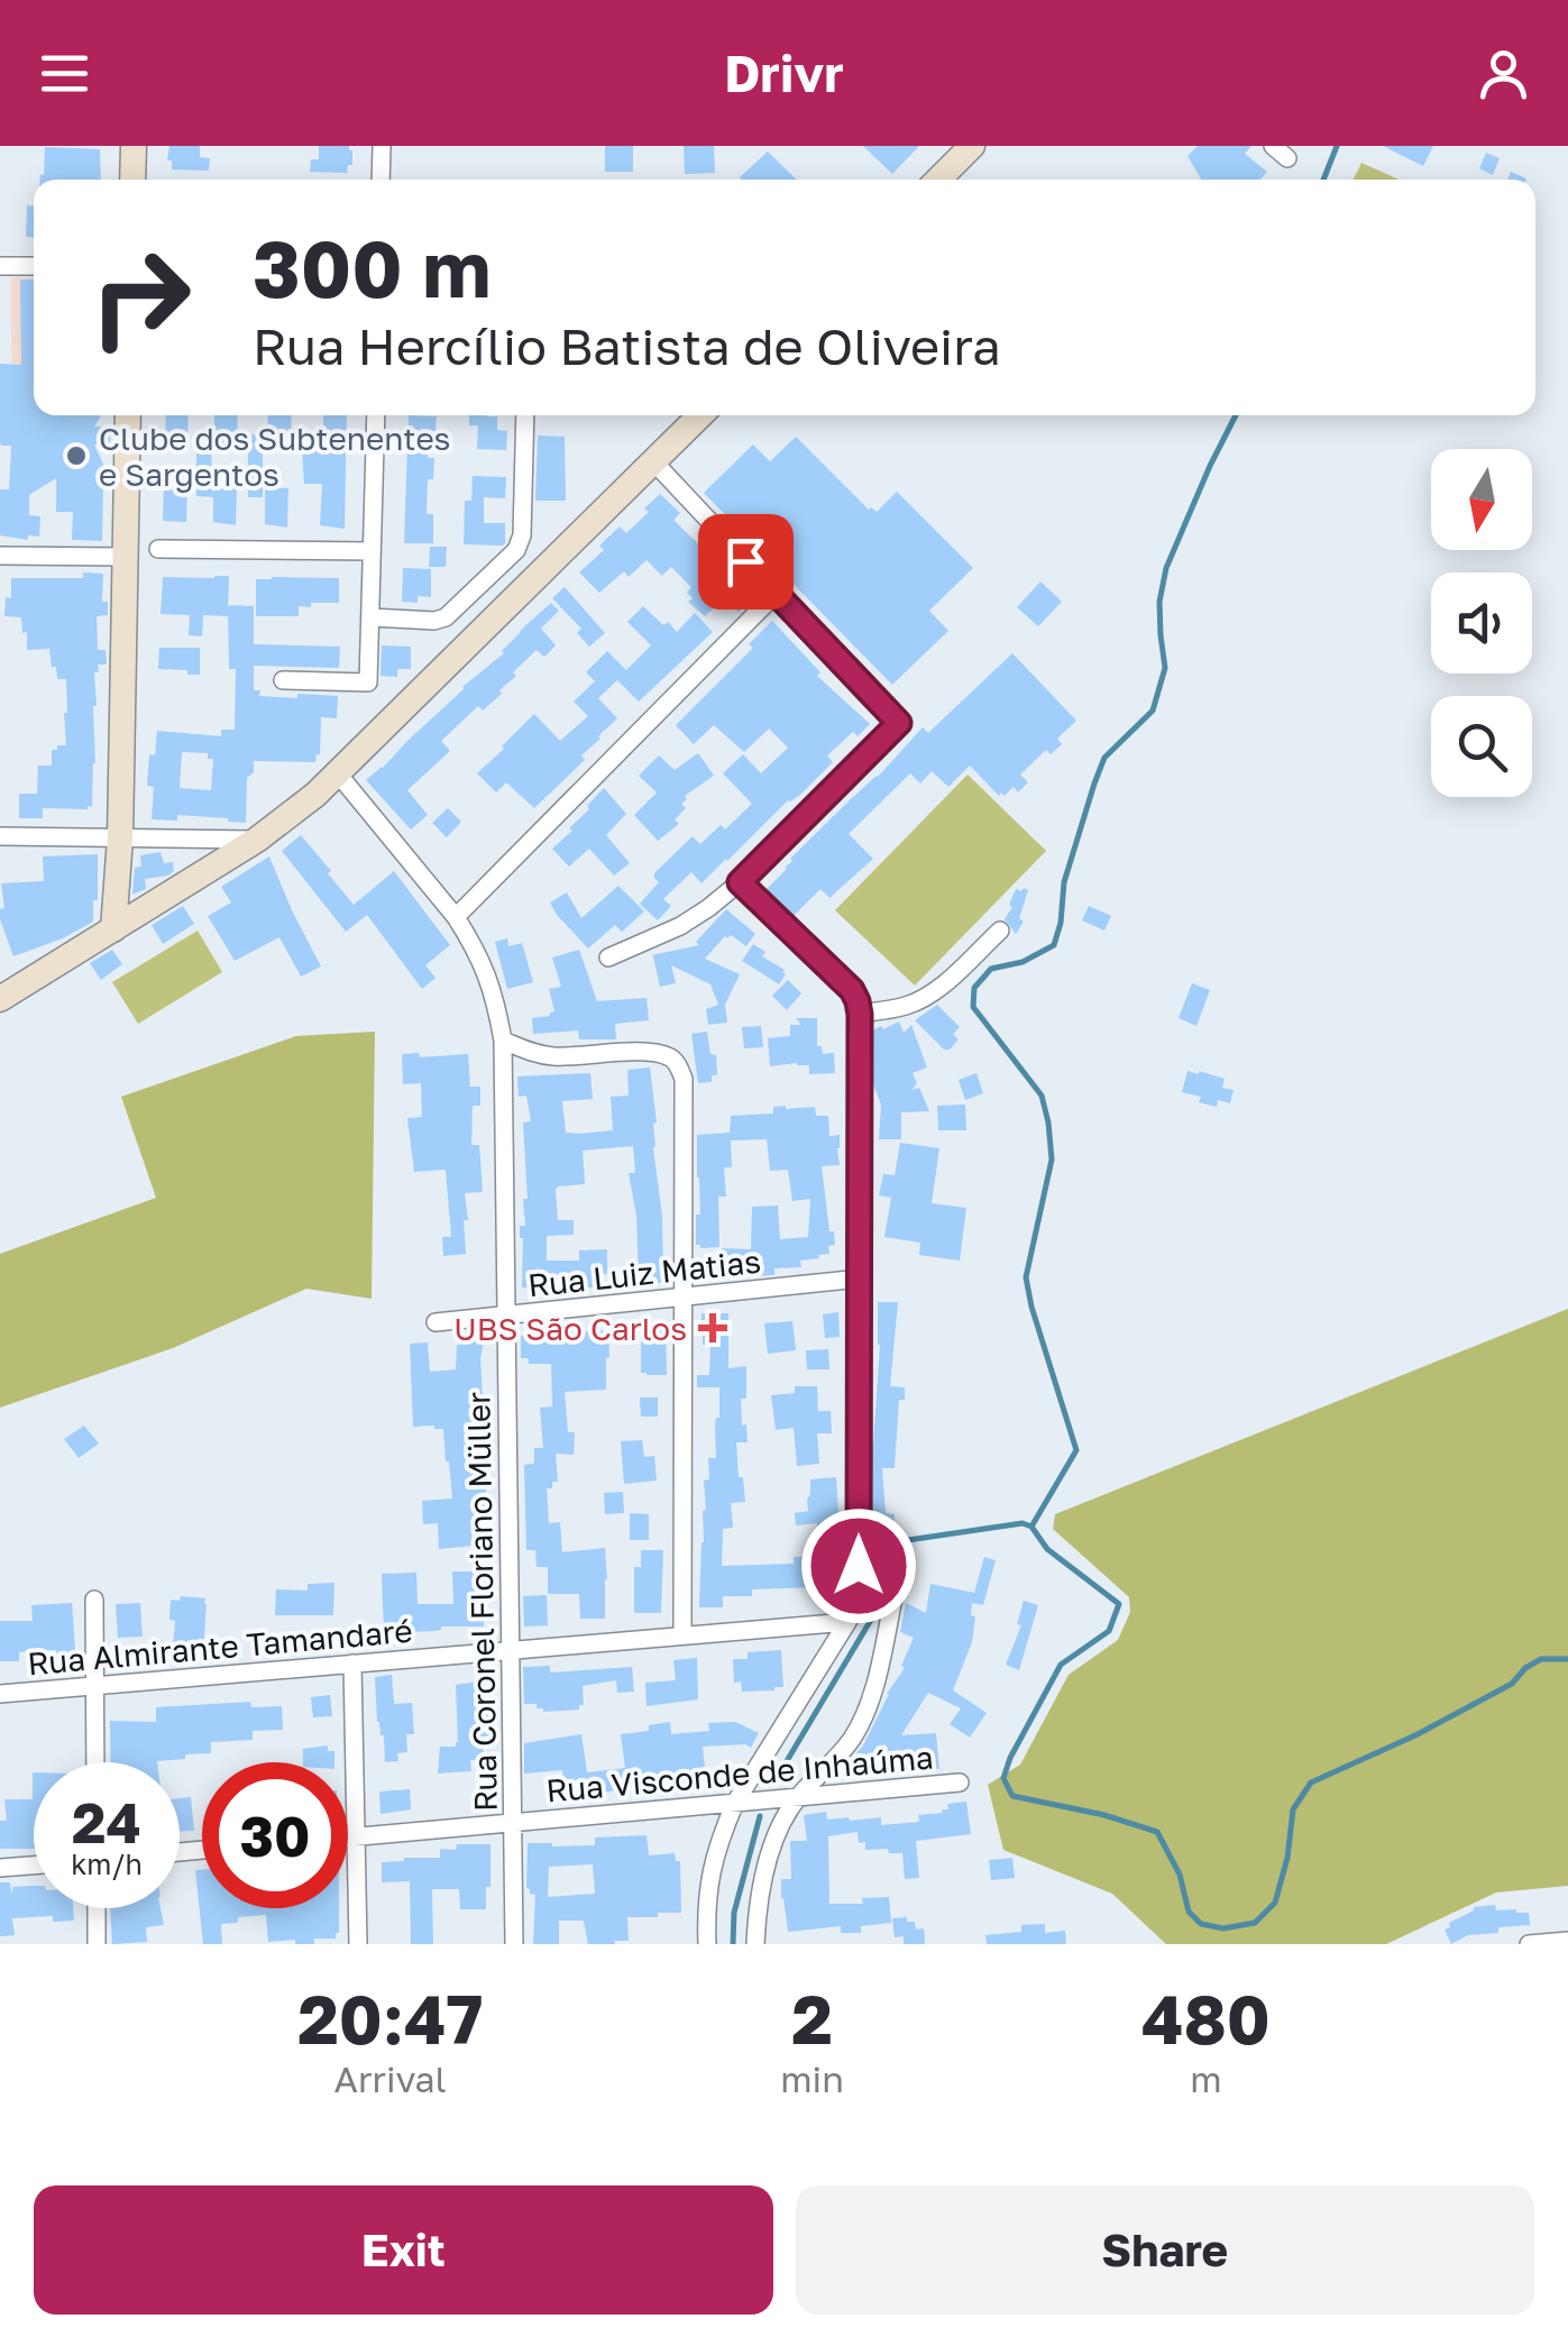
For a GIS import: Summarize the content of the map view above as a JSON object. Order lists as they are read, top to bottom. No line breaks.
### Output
{"streets":{"street":["Rua Luiz Matias","Rua Coronel Floriano Müller","Rua Almirante Tamandaré","Rua Visconde de Inhaúma"]},"crossings":[["Rua Luiz Matias","Rua Coronel Floriano Müller"],["Rua Coronel Floriano Müller","Rua Almirante Tamandaré"],["Rua Coronel Floriano Müller","Rua Visconde de Inhaúma"]],"places":{"other":["Clube dos Subtenentes e Sargentos"],"health":["UBS São Carlos"]},"north":"bottom","page":{"header":"Drivr","turn":["300 m","Rua Hercílio Batista de Oliveira"],"speed":"24 km/h","limit":"30","eta":["20:47","Arrival","2","min","480","m"],"buttons":["Exit","Share"]}}
